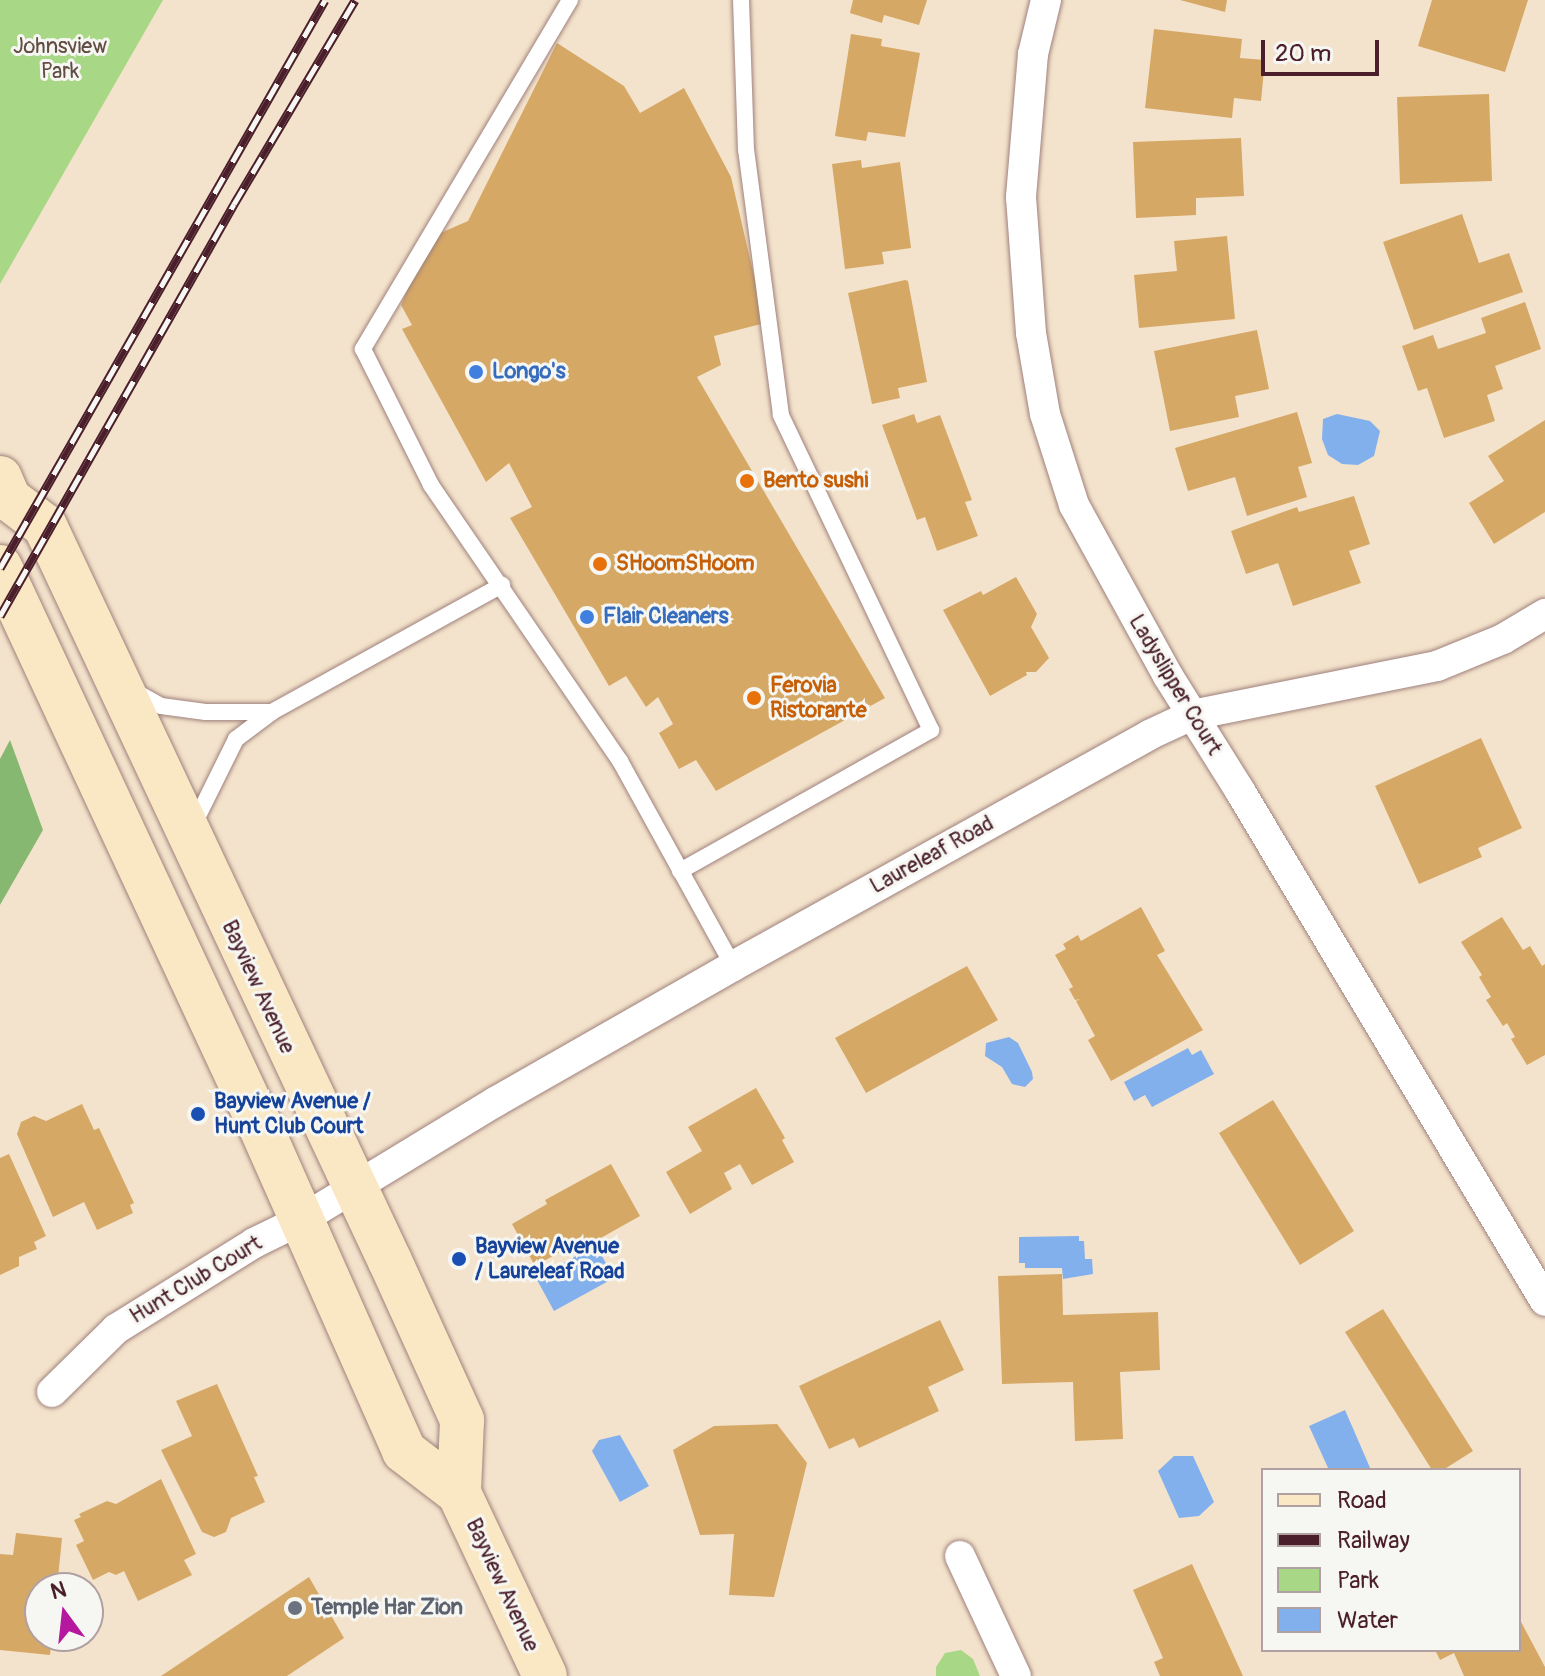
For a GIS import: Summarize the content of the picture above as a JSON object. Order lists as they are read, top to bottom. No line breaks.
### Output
{"streets":{"main road":["Bayview Avenue"],"street":["Ladyslipper Court","Laureleaf Road","Hunt Club Court"]},"crossings":[["Ladyslipper Court","Laureleaf Road"],["Laureleaf Road","Bayview Avenue"],["Laureleaf Road","Hunt Club Court"],["Bayview Avenue","Hunt Club Court"]],"parks":["Johnsview Park"],"places":["Longo's","Bento sushi","SHoomSHoom","Flair Cleaners","Ferovia Ristorante","Bayview Avenue / Hunt Club Court","Bayview Avenue / Laureleaf Road","Temple Har Zion"],"legend":["Road","Railway","Park","Water"],"scale_bar":"20 m","north":"top"}
